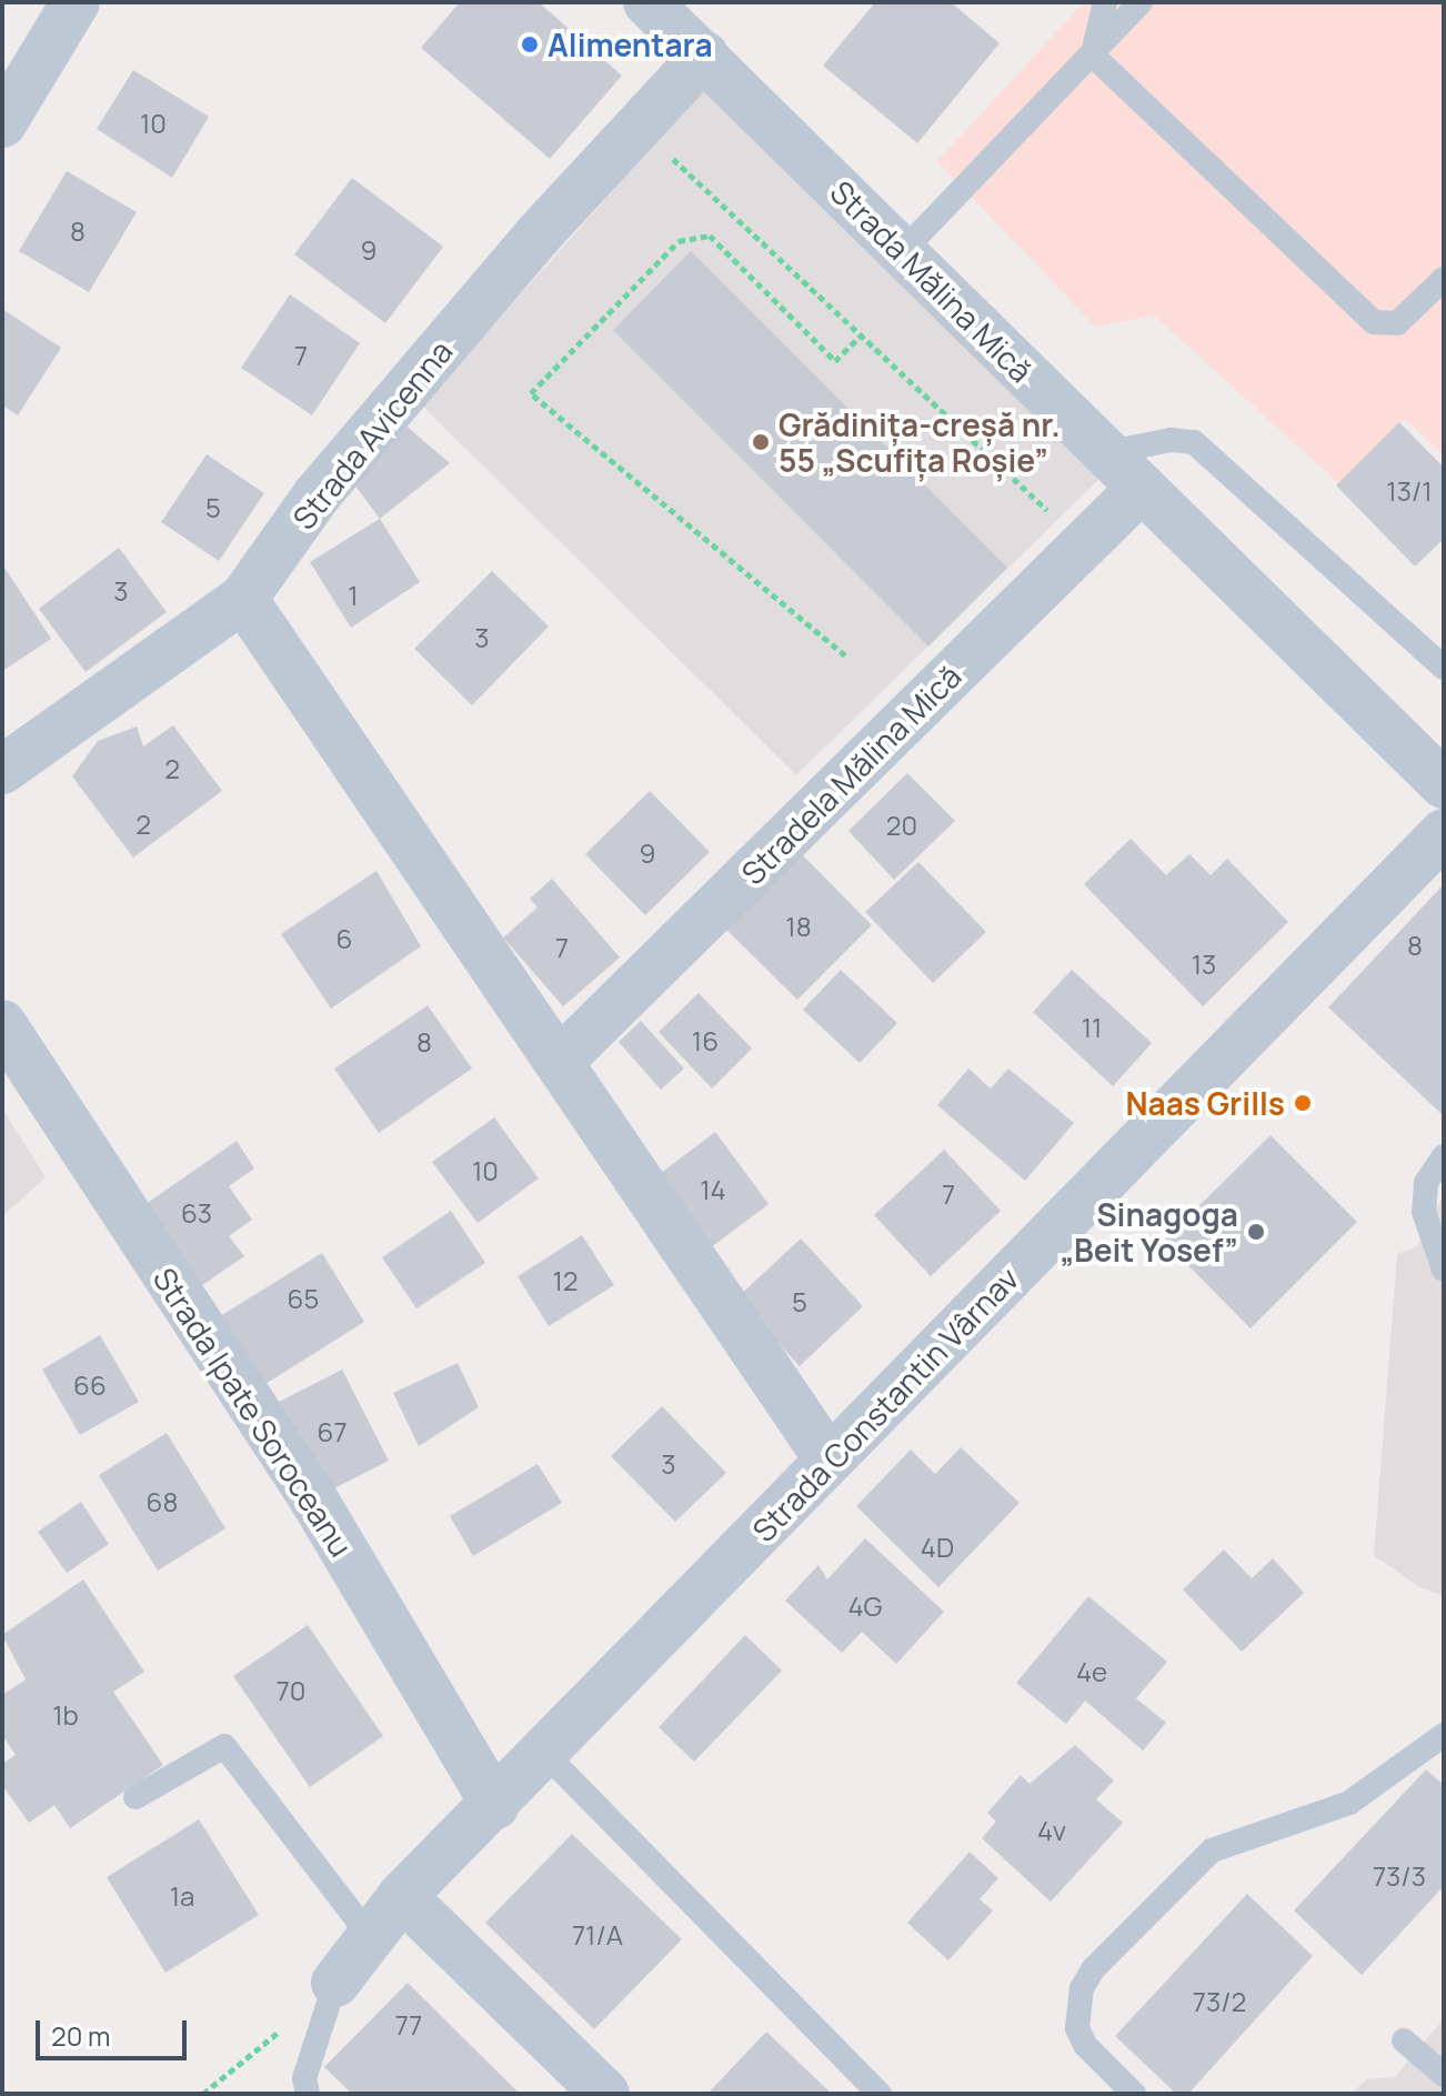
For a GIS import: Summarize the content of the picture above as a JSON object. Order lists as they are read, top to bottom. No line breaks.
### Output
{"streets":{"street":["Strada Mălina Mică","Strada Avicenna","Stradela Mălina Mică","Strada Constantin Vârnav","Strada Ipate Soroceanu"]},"crossings":[["Strada Mălina Mică","Strada Avicenna"],["Strada Mălina Mică","Stradela Mălina Mică"],["Strada Constantin Vârnav","Strada Ipate Soroceanu"]],"places":["Alimentara","Grădinița-creșă nr. 55 „Scufița Roșie”","Naas Grills","Sinagoga „Beit Yosef”"],"house_numbers":["10","8","9","7","13/1","5","3","1","3","2","2","20","9","18","6","8","7","13","11","16","8","10","14","7","63","12","65","5","66","67","3","68","4D","4G","4e","70","1b","4v","73/3","1a","71/A","73/2","77"],"scale_bar":"20 m"}
